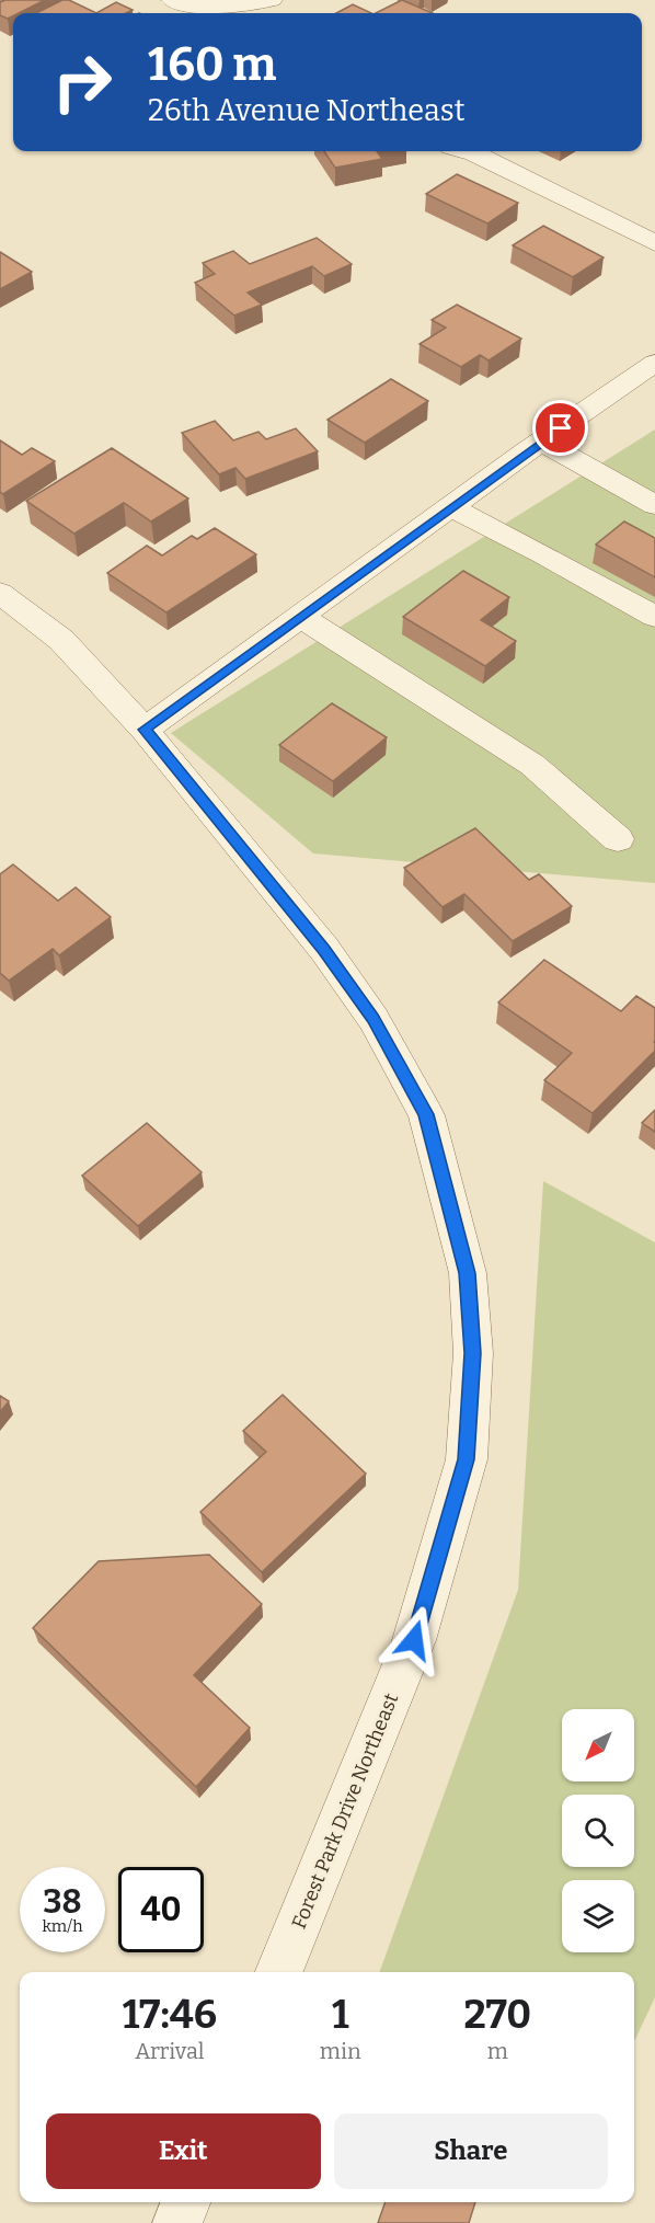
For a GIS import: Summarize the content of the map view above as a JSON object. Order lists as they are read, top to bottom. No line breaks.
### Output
{"streets":{"street":["Forest Park Drive Northeast"]},"north":"bottom left","page":{"turn":["160 m","26th Avenue Northeast"],"speed":"38 km/h","limit":"40","eta":["17:46","Arrival","1","min","270","m"],"buttons":["Exit","Share"]}}
